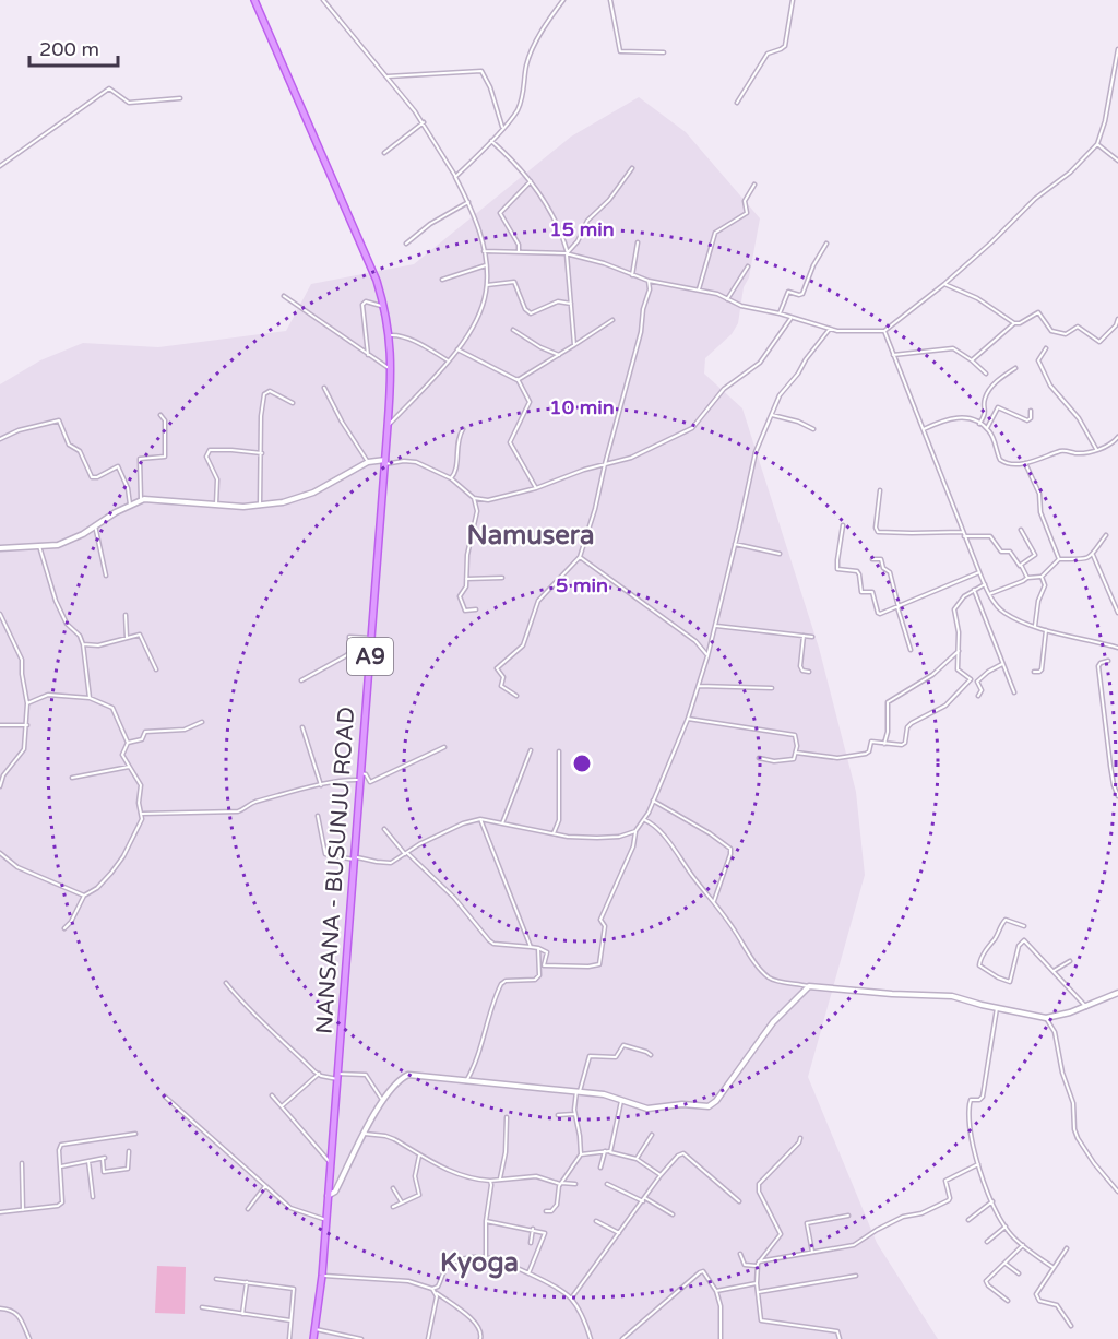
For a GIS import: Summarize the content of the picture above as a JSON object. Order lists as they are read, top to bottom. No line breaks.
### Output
{"streets":{"main road":["A9","NANSANA - BUSUNJU ROAD"]},"districts":["Namusera","Kyoga"],"scale_bar":"200 m","rings":["15 min","10 min","5 min"]}
